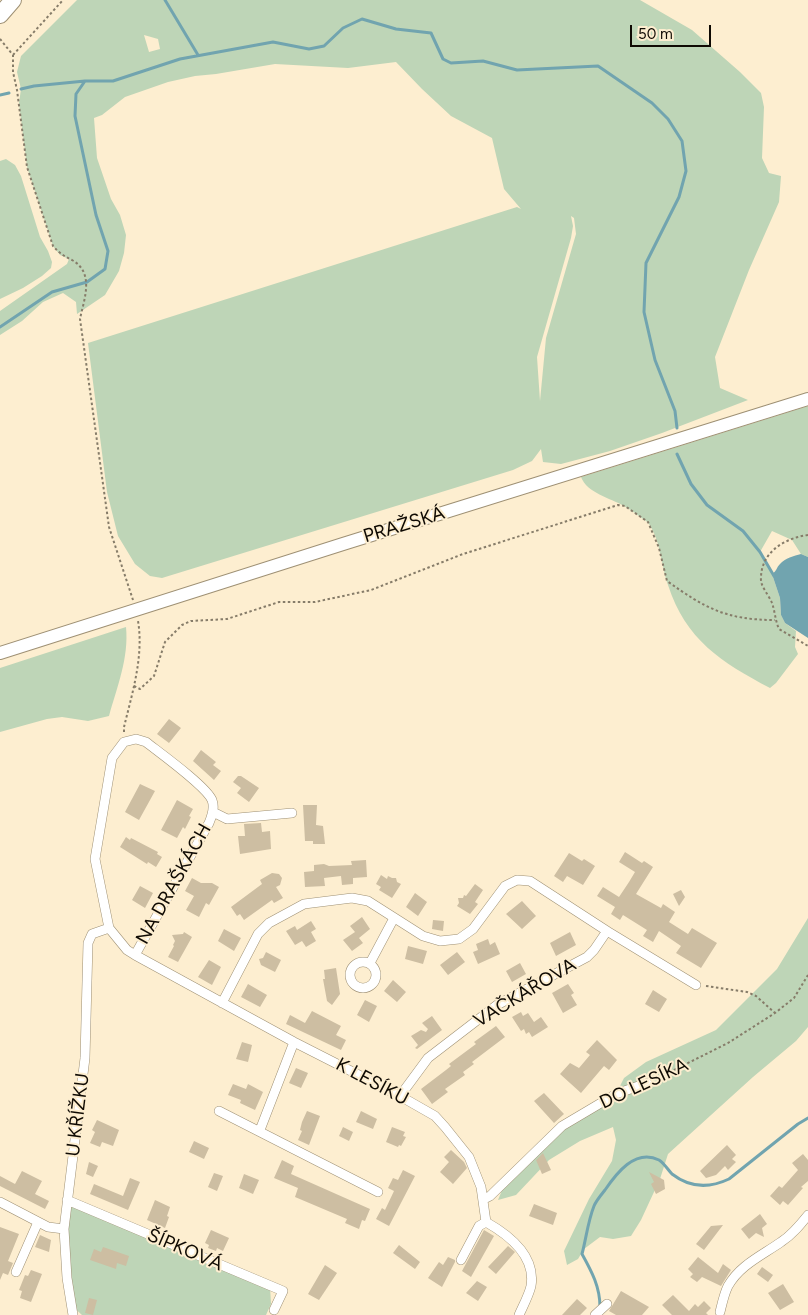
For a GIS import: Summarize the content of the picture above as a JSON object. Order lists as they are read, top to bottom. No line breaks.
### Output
{"streets":{"main road":["PRAŽSKÁ"],"street":["NA DRAŠKÁCH","VAČKÁŘOVA","K LESÍKU","DO LESÍKA","U KŘÍŽKU","ŠÍPKOVÁ"]},"crossings":[["NA DRAŠKÁCH","K LESÍKU"],["NA DRAŠKÁCH","U KŘÍŽKU"],["VAČKÁŘOVA","K LESÍKU"],["K LESÍKU","DO LESÍKA"],["K LESÍKU","U KŘÍŽKU"],["U KŘÍŽKU","ŠÍPKOVÁ"]],"scale_bar":"50 m"}
